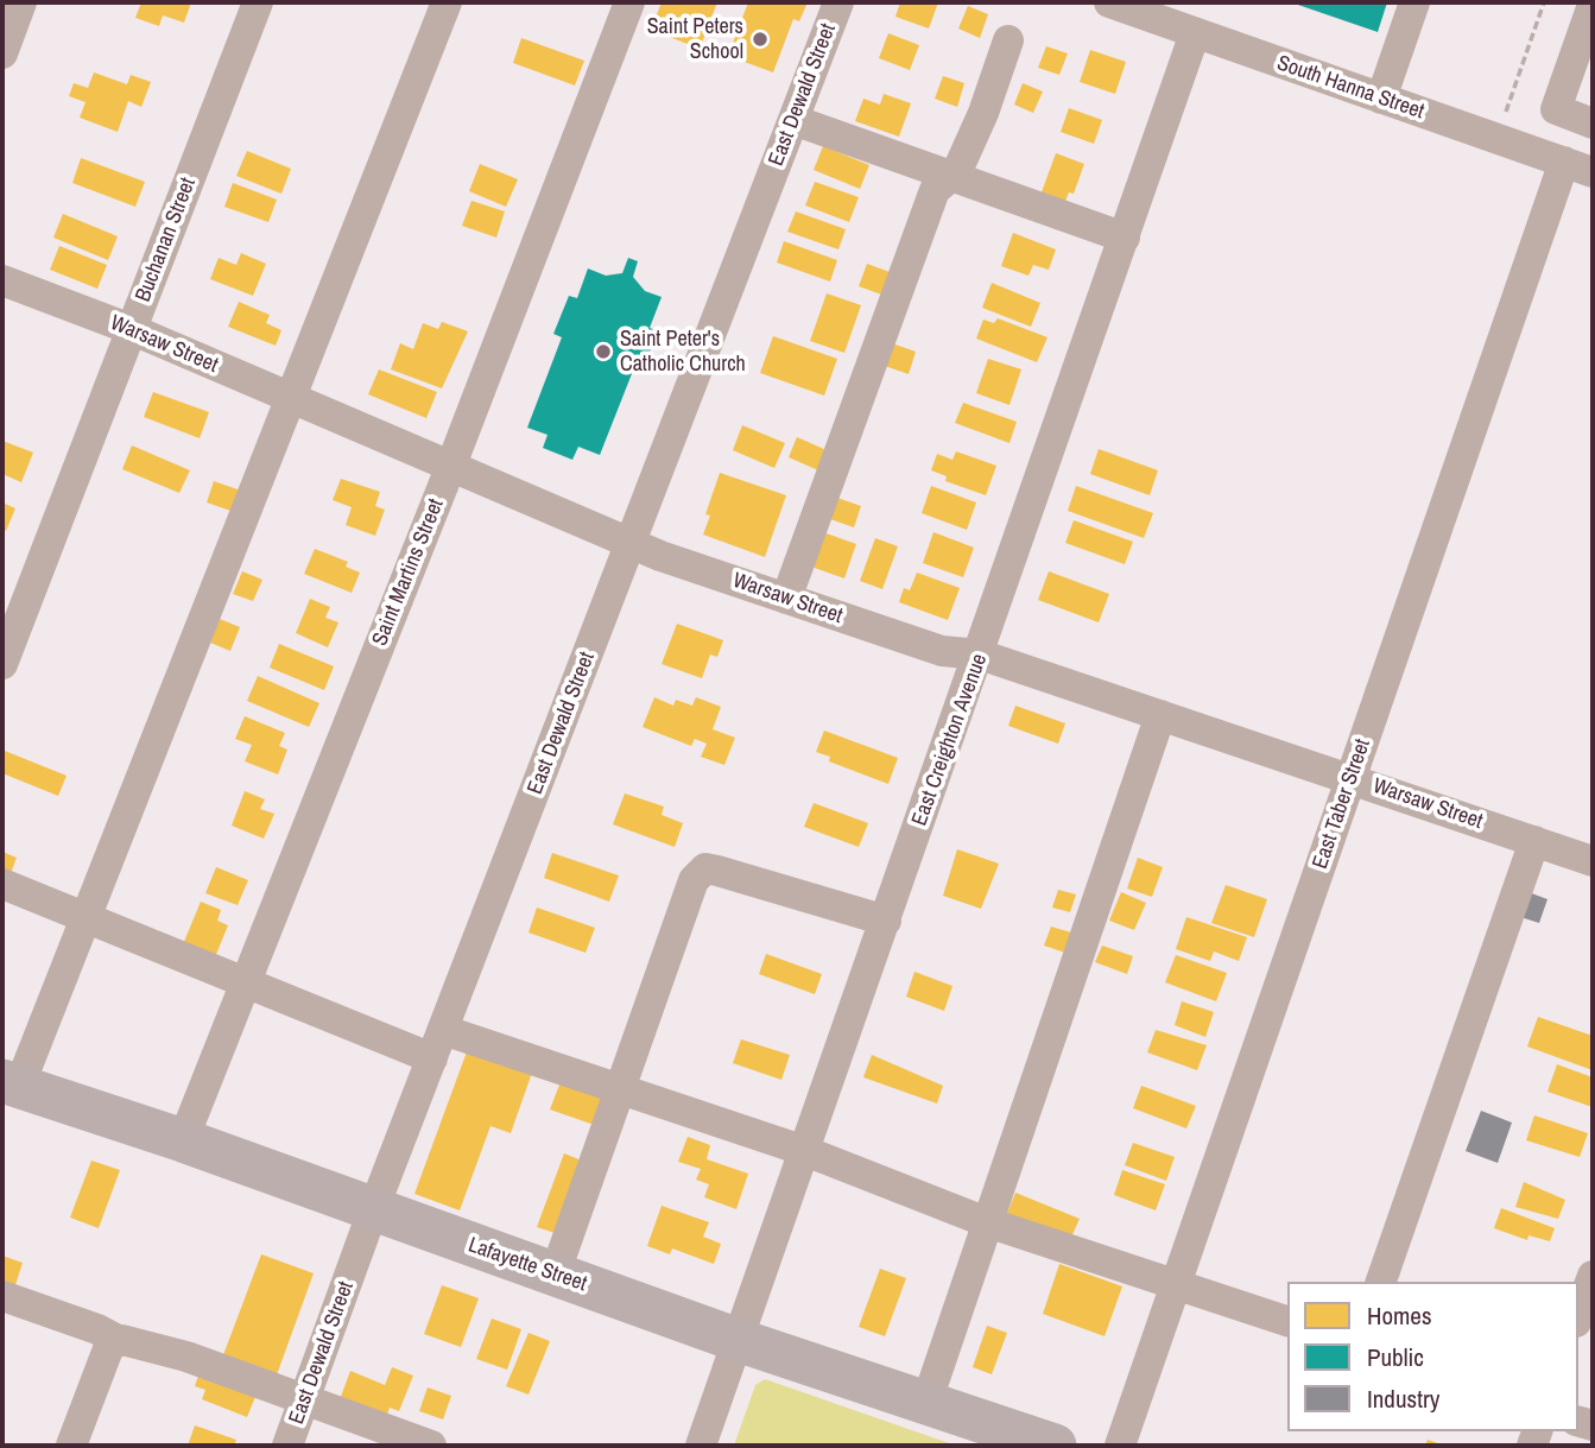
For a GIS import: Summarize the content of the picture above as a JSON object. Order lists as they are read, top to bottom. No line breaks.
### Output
{"streets":{"highway":["Lafayette Street"],"street":["South Hanna Street","East Dewald Street","Buchanan Street","Warsaw Street","Saint Martins Street","East Creighton Avenue","East Taber Street"]},"crossings":[["South Hanna Street","East Creighton Avenue"],["South Hanna Street","East Taber Street"],["East Dewald Street","Warsaw Street"],["East Dewald Street","Lafayette Street"],["Buchanan Street","Warsaw Street"],["Warsaw Street","Saint Martins Street"],["Warsaw Street","East Creighton Avenue"],["Warsaw Street","East Taber Street"],["Saint Martins Street","Lafayette Street"],["East Creighton Avenue","Lafayette Street"]],"places":["Saint Peters School","Saint Peter's Catholic Church"],"legend":["Homes","Public","Industry"]}
